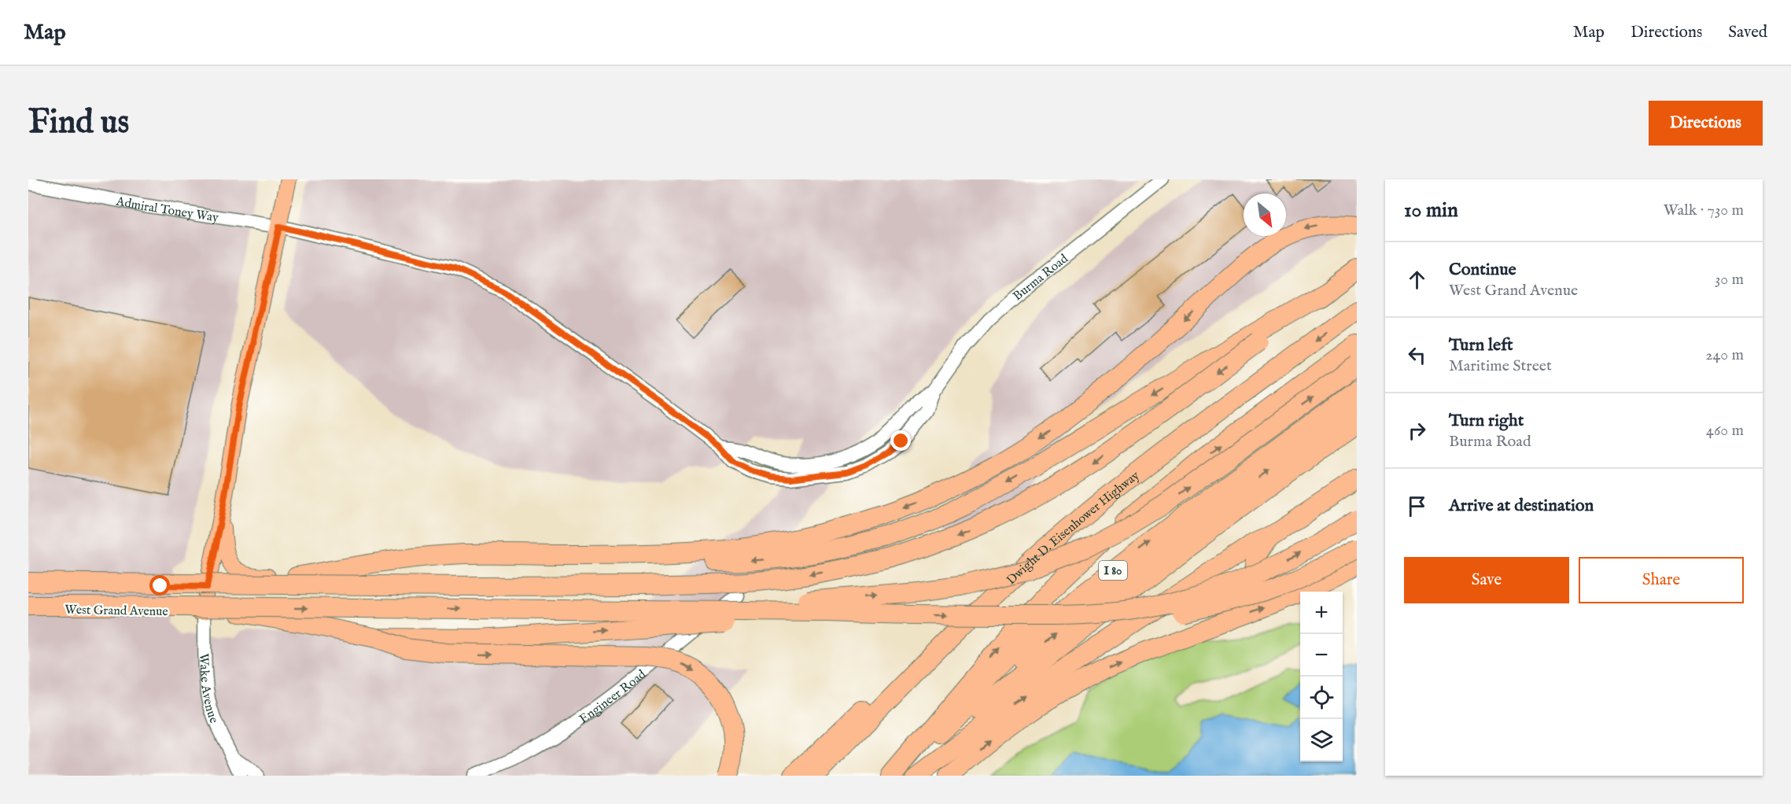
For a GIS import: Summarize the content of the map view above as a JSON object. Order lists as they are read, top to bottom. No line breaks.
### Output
{"streets":{"highway":["Dwight D. Eisenhower Highway","I 80"],"main road":["West Grand Avenue"],"street":["Admiral Toney Way","Burma Road","Wake Avenue","Engineer Road"]},"crossings":[["Admiral Toney Way","Burma Road"],["West Grand Avenue","Wake Avenue"]],"north":"bottom right","page":{"header":"Map","nav":["Map","Directions","Saved"],"buttons":["Directions",["Save","Share"]],"title":"Find us","heading":["10 min","Walk · 730 m"],"list":[["Continue","West Grand Avenue","30 m"],["Turn left","Maritime Street","240 m"],["Turn right","Burma Road","460 m"],"Arrive at destination"],"map_buttons":["+","−"]}}
